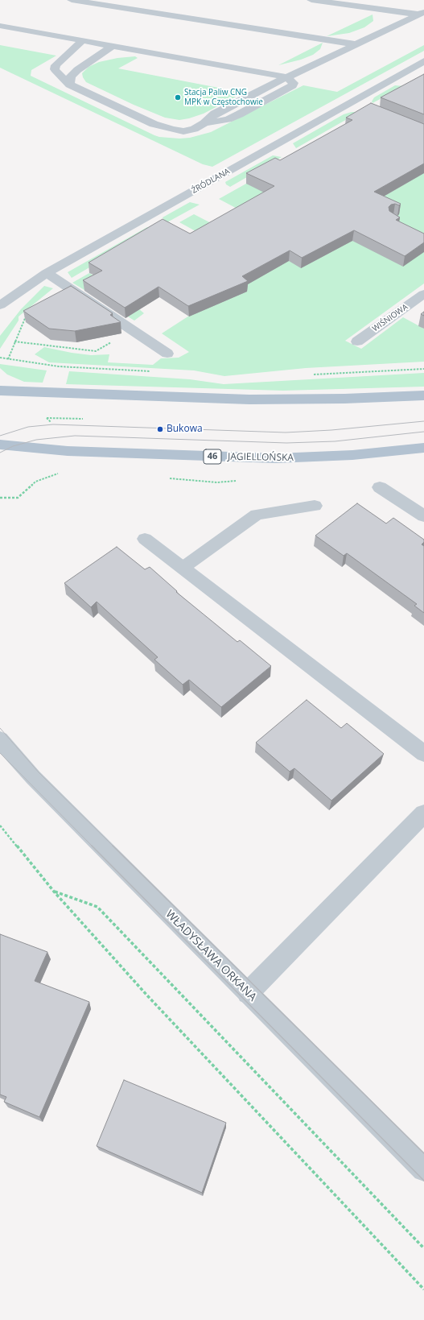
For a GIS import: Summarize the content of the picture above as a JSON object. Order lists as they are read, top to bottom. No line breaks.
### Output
{"streets":{"main road":["46","JAGIELLOŃSKA"],"street":["ŹRÓDLANA","WIŚNIOWA","WŁADYSŁAWA ORKANA"]},"places":["Stacja Paliw CNG MPK w Częstochowie","Bukowa"]}
